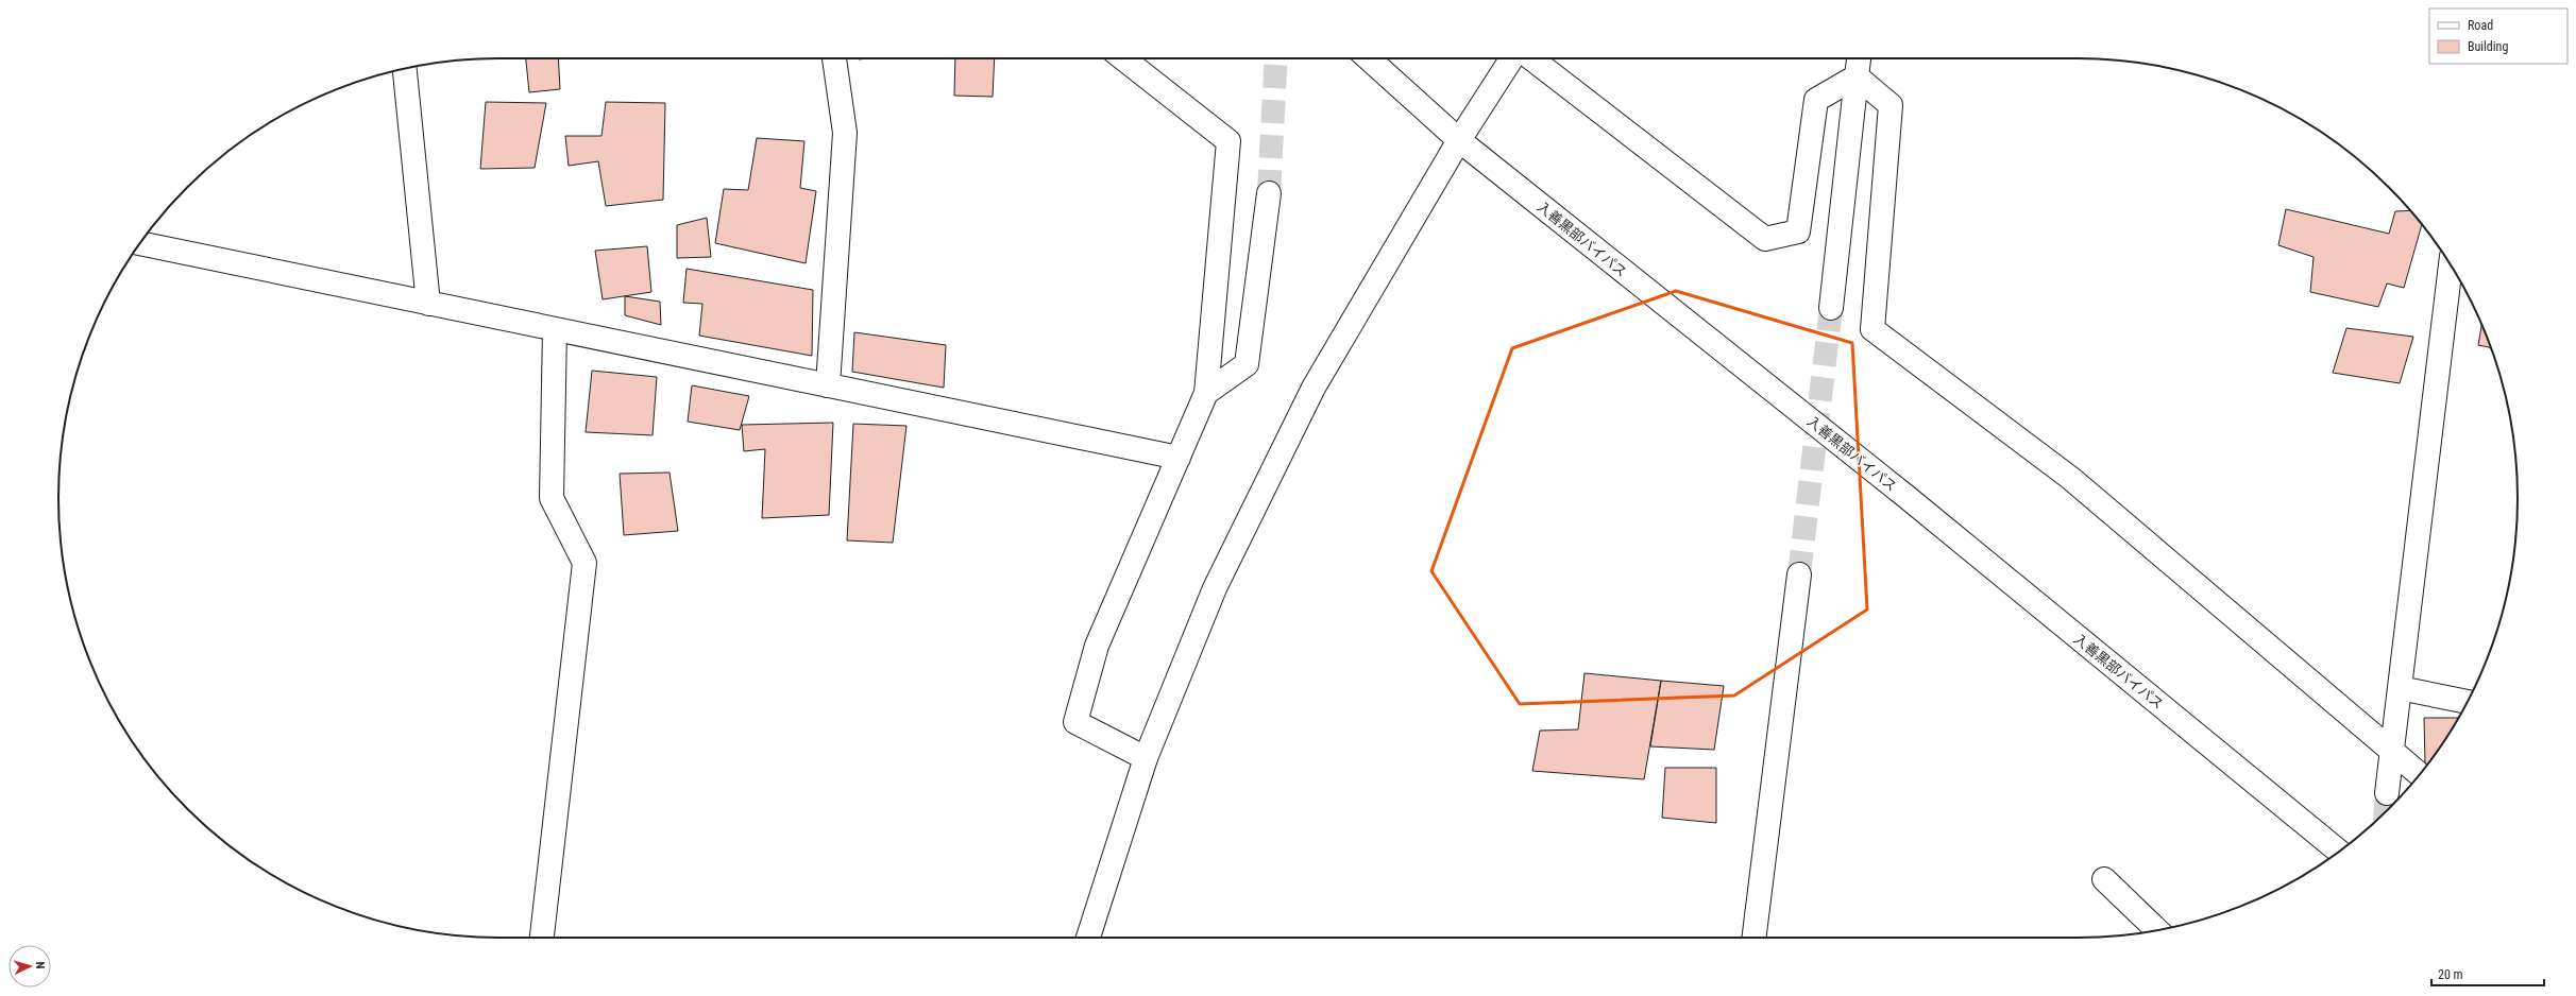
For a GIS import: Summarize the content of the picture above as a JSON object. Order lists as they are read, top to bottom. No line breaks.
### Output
{"streets":{"main road":["入善黒部バイパス"]},"legend":["Road","Building"],"scale_bar":"20 m","north":"right"}
